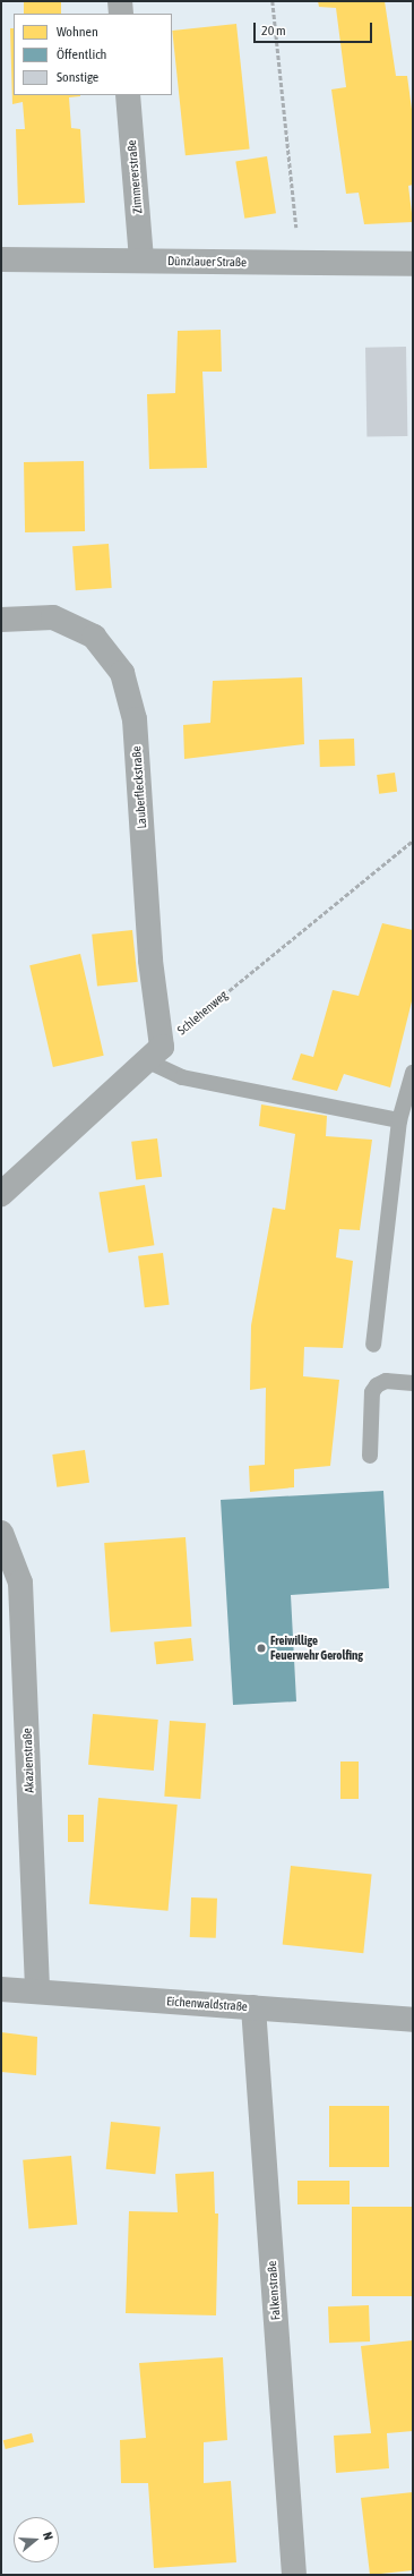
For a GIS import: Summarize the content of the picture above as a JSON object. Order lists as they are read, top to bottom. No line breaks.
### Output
{"streets":{"street":["Zimmererstraße","Dünzlauer Straße","Lauberfleckstraße","Akazienstraße","Eichenwaldstraße","Falkenstraße"],"path":["Schlehenweg"]},"crossings":[["Zimmererstraße","Dünzlauer Straße"],["Lauberfleckstraße","Schlehenweg"],["Akazienstraße","Eichenwaldstraße"],["Eichenwaldstraße","Falkenstraße"]],"places":["Freiwillige Feuerwehr Gerolfing"],"legend":["Wohnen","Öffentlich","Sonstige"],"scale_bar":"20 m","north":"right"}
